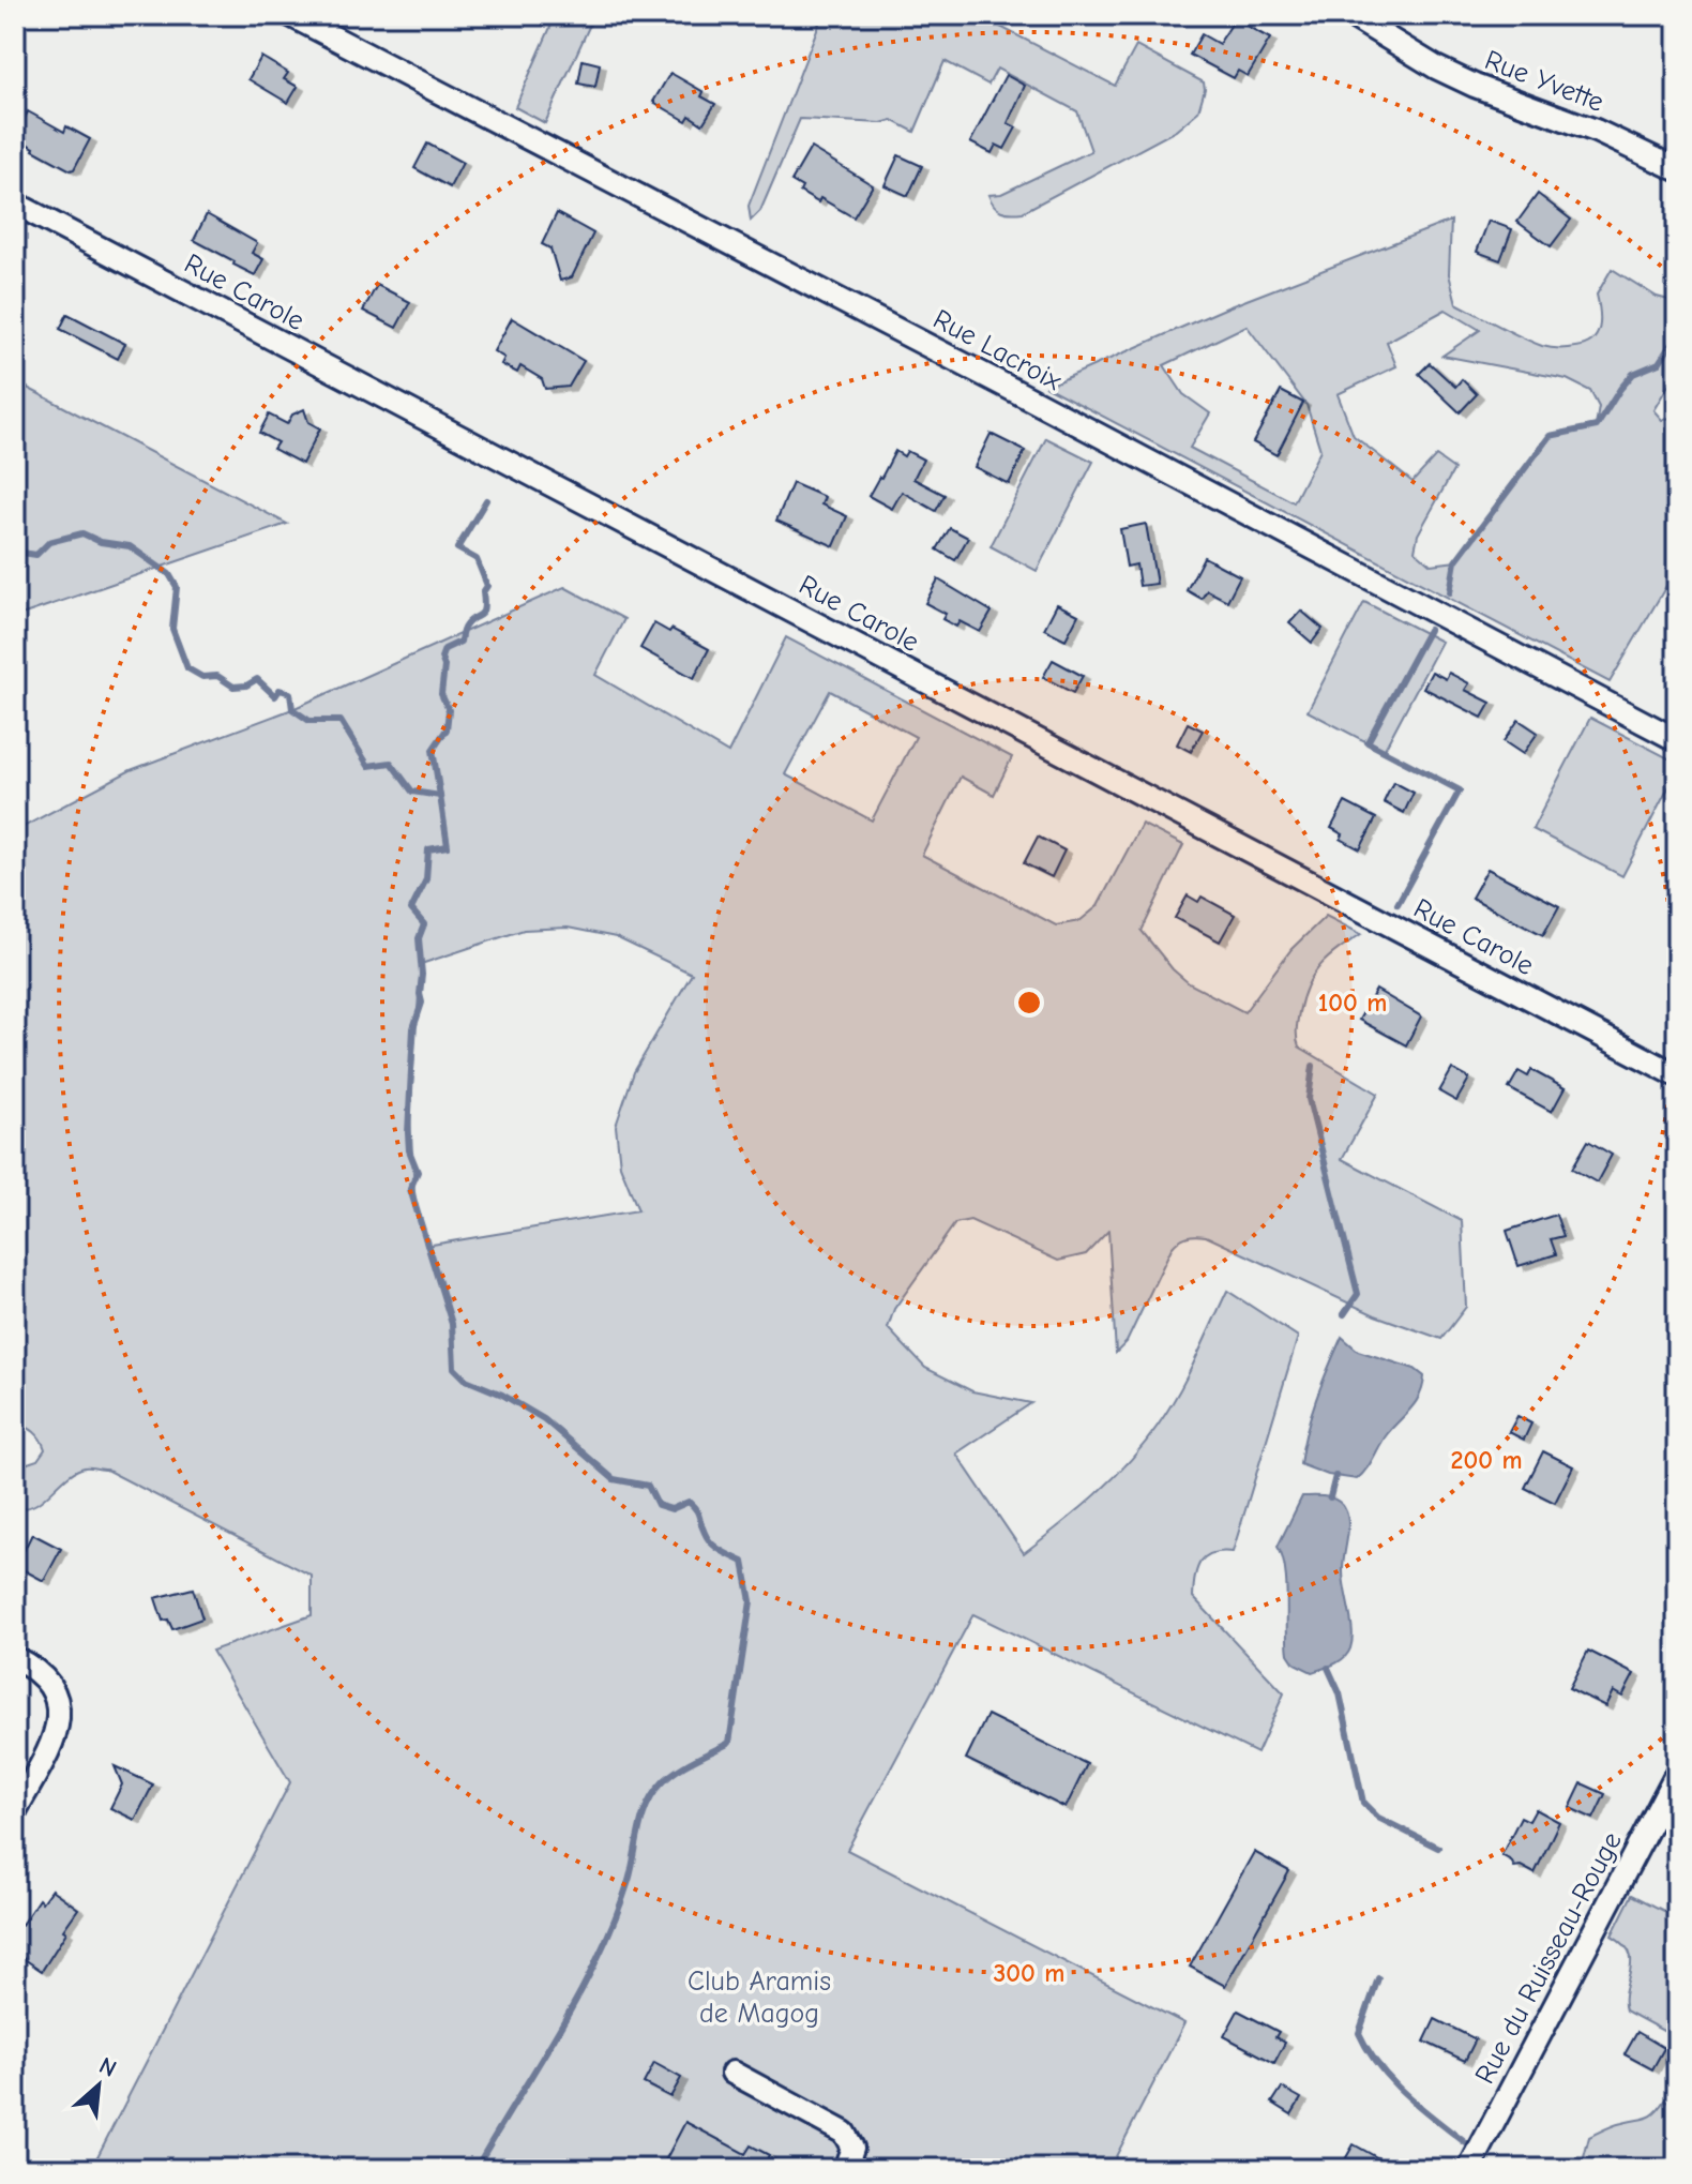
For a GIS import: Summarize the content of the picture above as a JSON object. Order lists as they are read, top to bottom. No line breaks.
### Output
{"streets":{"street":["Rue Yvette","Rue Carole","Rue Lacroix","Rue du Ruisseau-Rouge"]},"parks":["Club Aramis de Magog"],"north":"top right","rings":["100 m","200 m","300 m"]}
